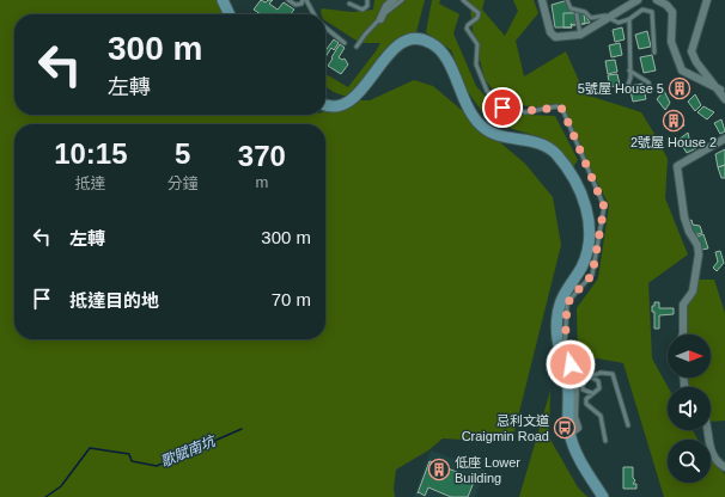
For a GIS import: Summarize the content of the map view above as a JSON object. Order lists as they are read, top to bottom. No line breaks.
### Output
{"water":["歌賦南坑"],"places":{"building":["5號屋 House 5","2號屋 House 2","低座 Lower Building"],"bus stop":["忌利文道 Craigmin Road"]},"north":"right","page":{"turn":["300 m","左轉"],"eta":["10:15","抵達","5","分鐘","370","m"],"list":[{"name":"左轉","value":"300 m"},{"name":"抵達目的地","value":"70 m"}]}}
